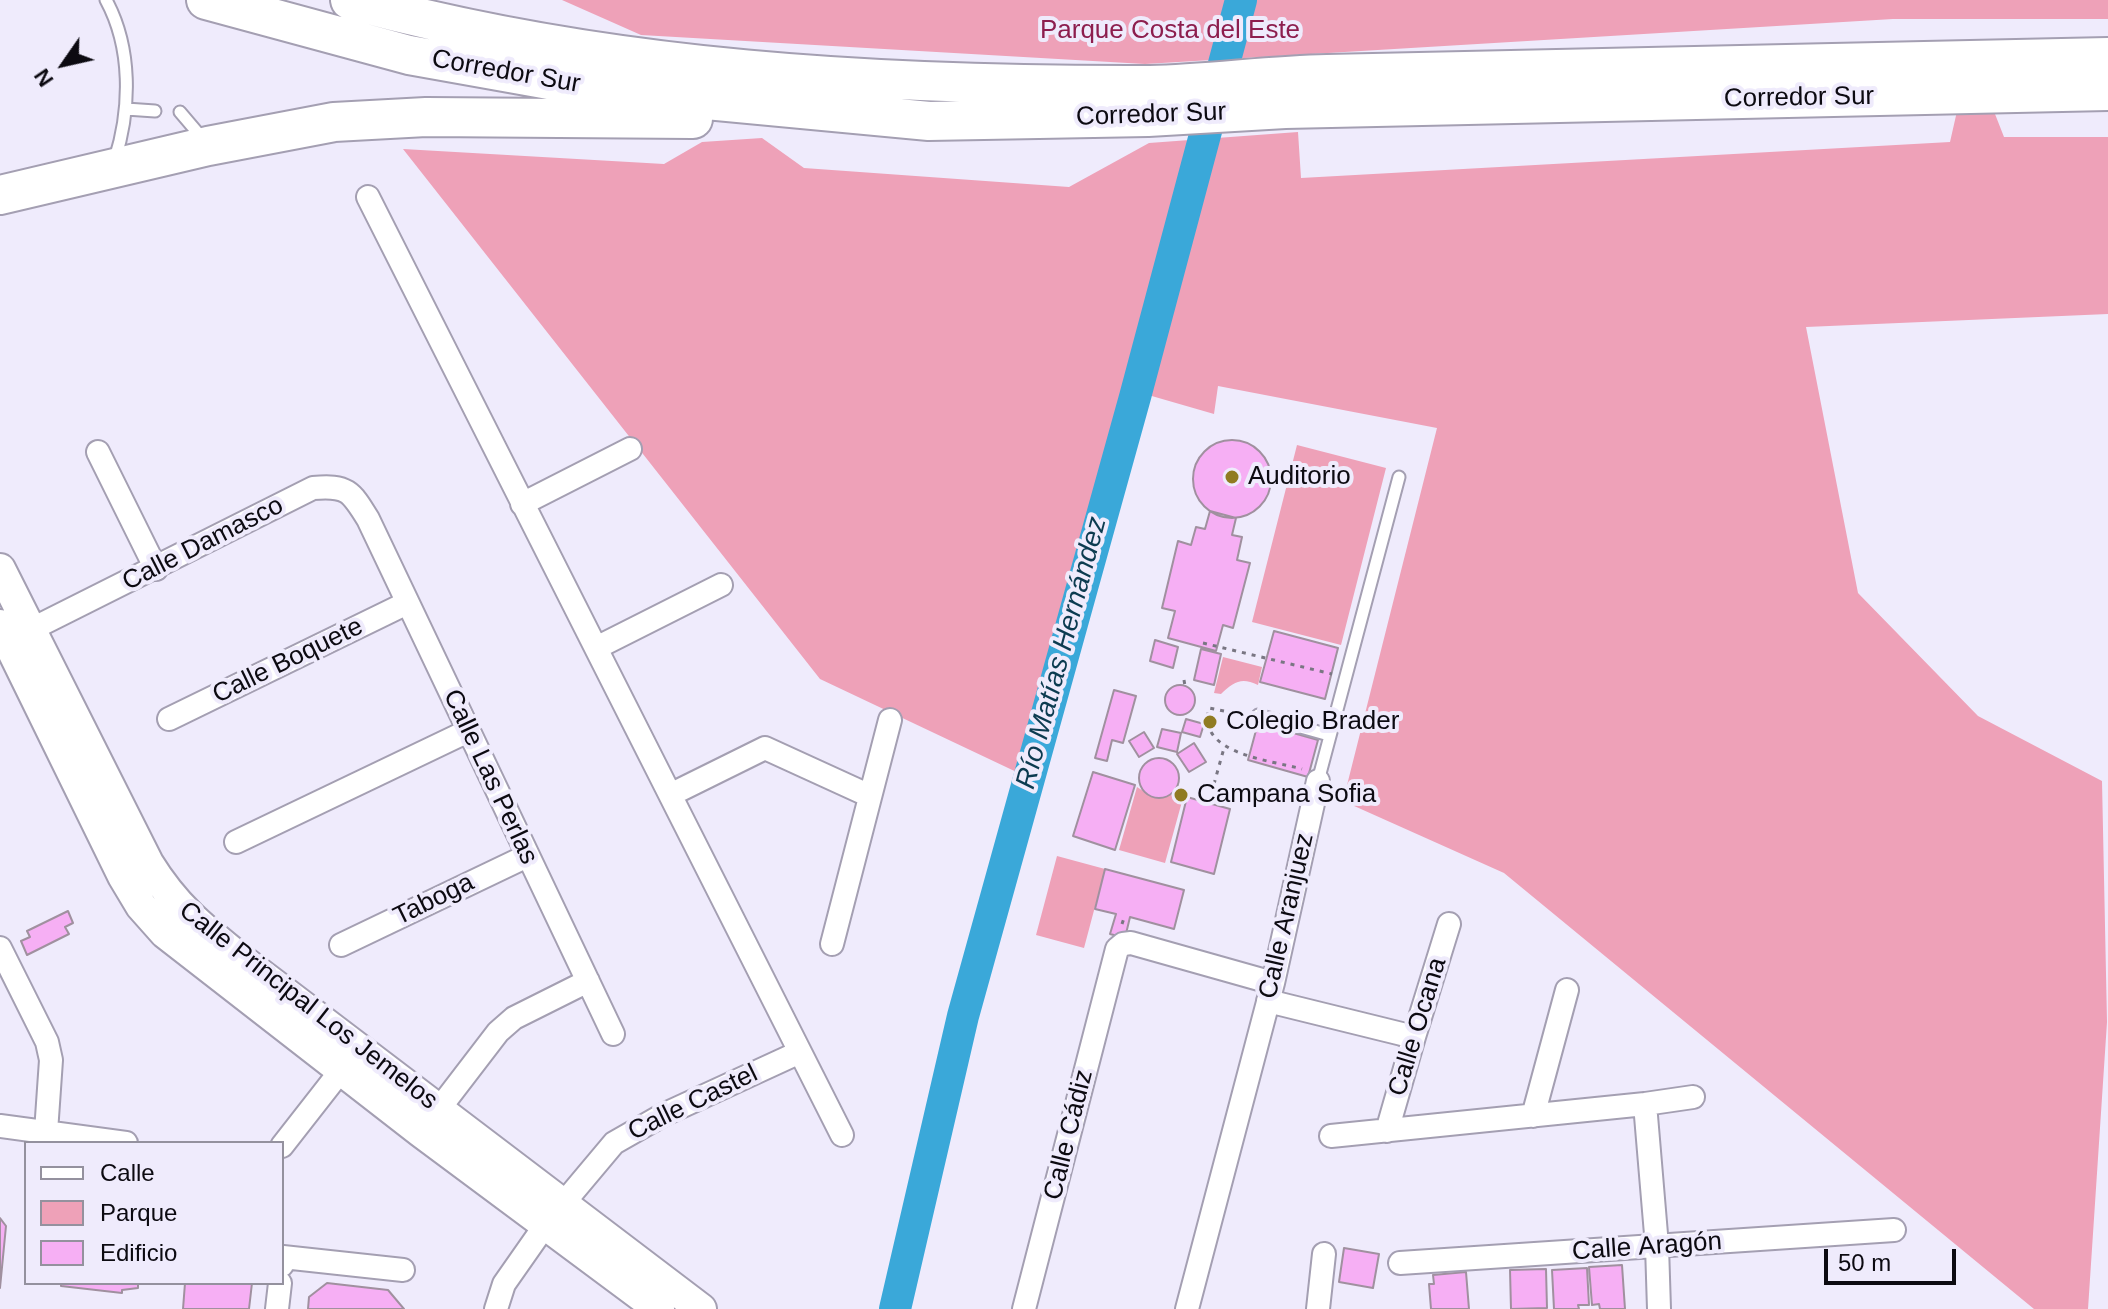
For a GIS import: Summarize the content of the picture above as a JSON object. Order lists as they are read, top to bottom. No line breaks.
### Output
{"streets":{"highway":["Corredor Sur"],"main road":["Calle Principal Los Jemelos"],"street":["Calle Damasco","Calle Boquete","Calle Las Perlas","Taboga","Calle Aranjuez","Calle Ocana","Calle Castel","Calle Cádiz","Calle Aragón"]},"crossings":[["Calle Damasco","Calle Las Perlas"],["Calle Damasco","Calle Principal Los Jemelos"],["Calle Boquete","Calle Las Perlas"],["Calle Las Perlas","Taboga"],["Calle Aranjuez","Calle Cádiz"],["Calle Principal Los Jemelos","Calle Castel"]],"water":["Río Matías Hernández"],"parks":["Parque Costa del Este"],"places":["Auditorio","Colegio Brader","Campana Sofia"],"legend":["Calle","Parque","Edificio"],"scale_bar":"50 m","north":"bottom left"}
